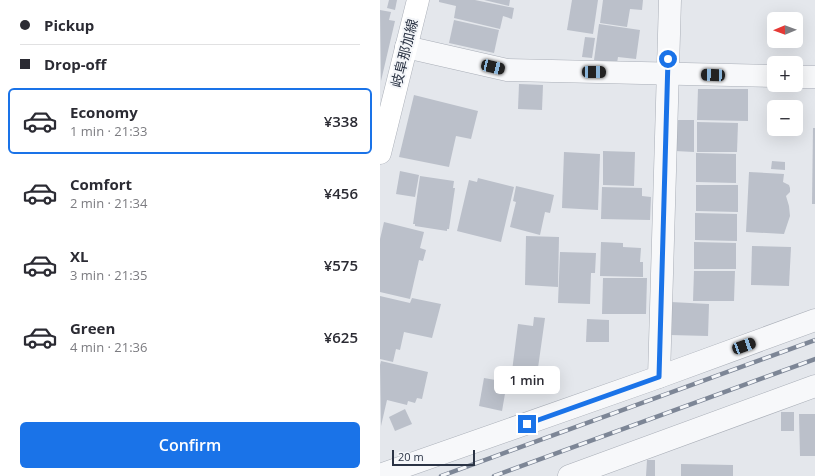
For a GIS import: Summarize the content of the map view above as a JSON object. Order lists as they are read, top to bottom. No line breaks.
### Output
{"streets":{"main road":["岐阜那加線"]},"scale_bar":"20 m","north":"left","page":{"banner":["Pickup","Drop-off"],"map_buttons":["+","−"],"list":[{"name":"Economy","note":"1 min · 21:33","value":"¥338"},{"name":"Comfort","note":"2 min · 21:34","value":"¥456"},{"name":"XL","note":"3 min · 21:35","value":"¥575"},{"name":"Green","note":"4 min · 21:36","value":"¥625"}],"bubble":"1 min","buttons":"Confirm","scale":"20 m"}}
